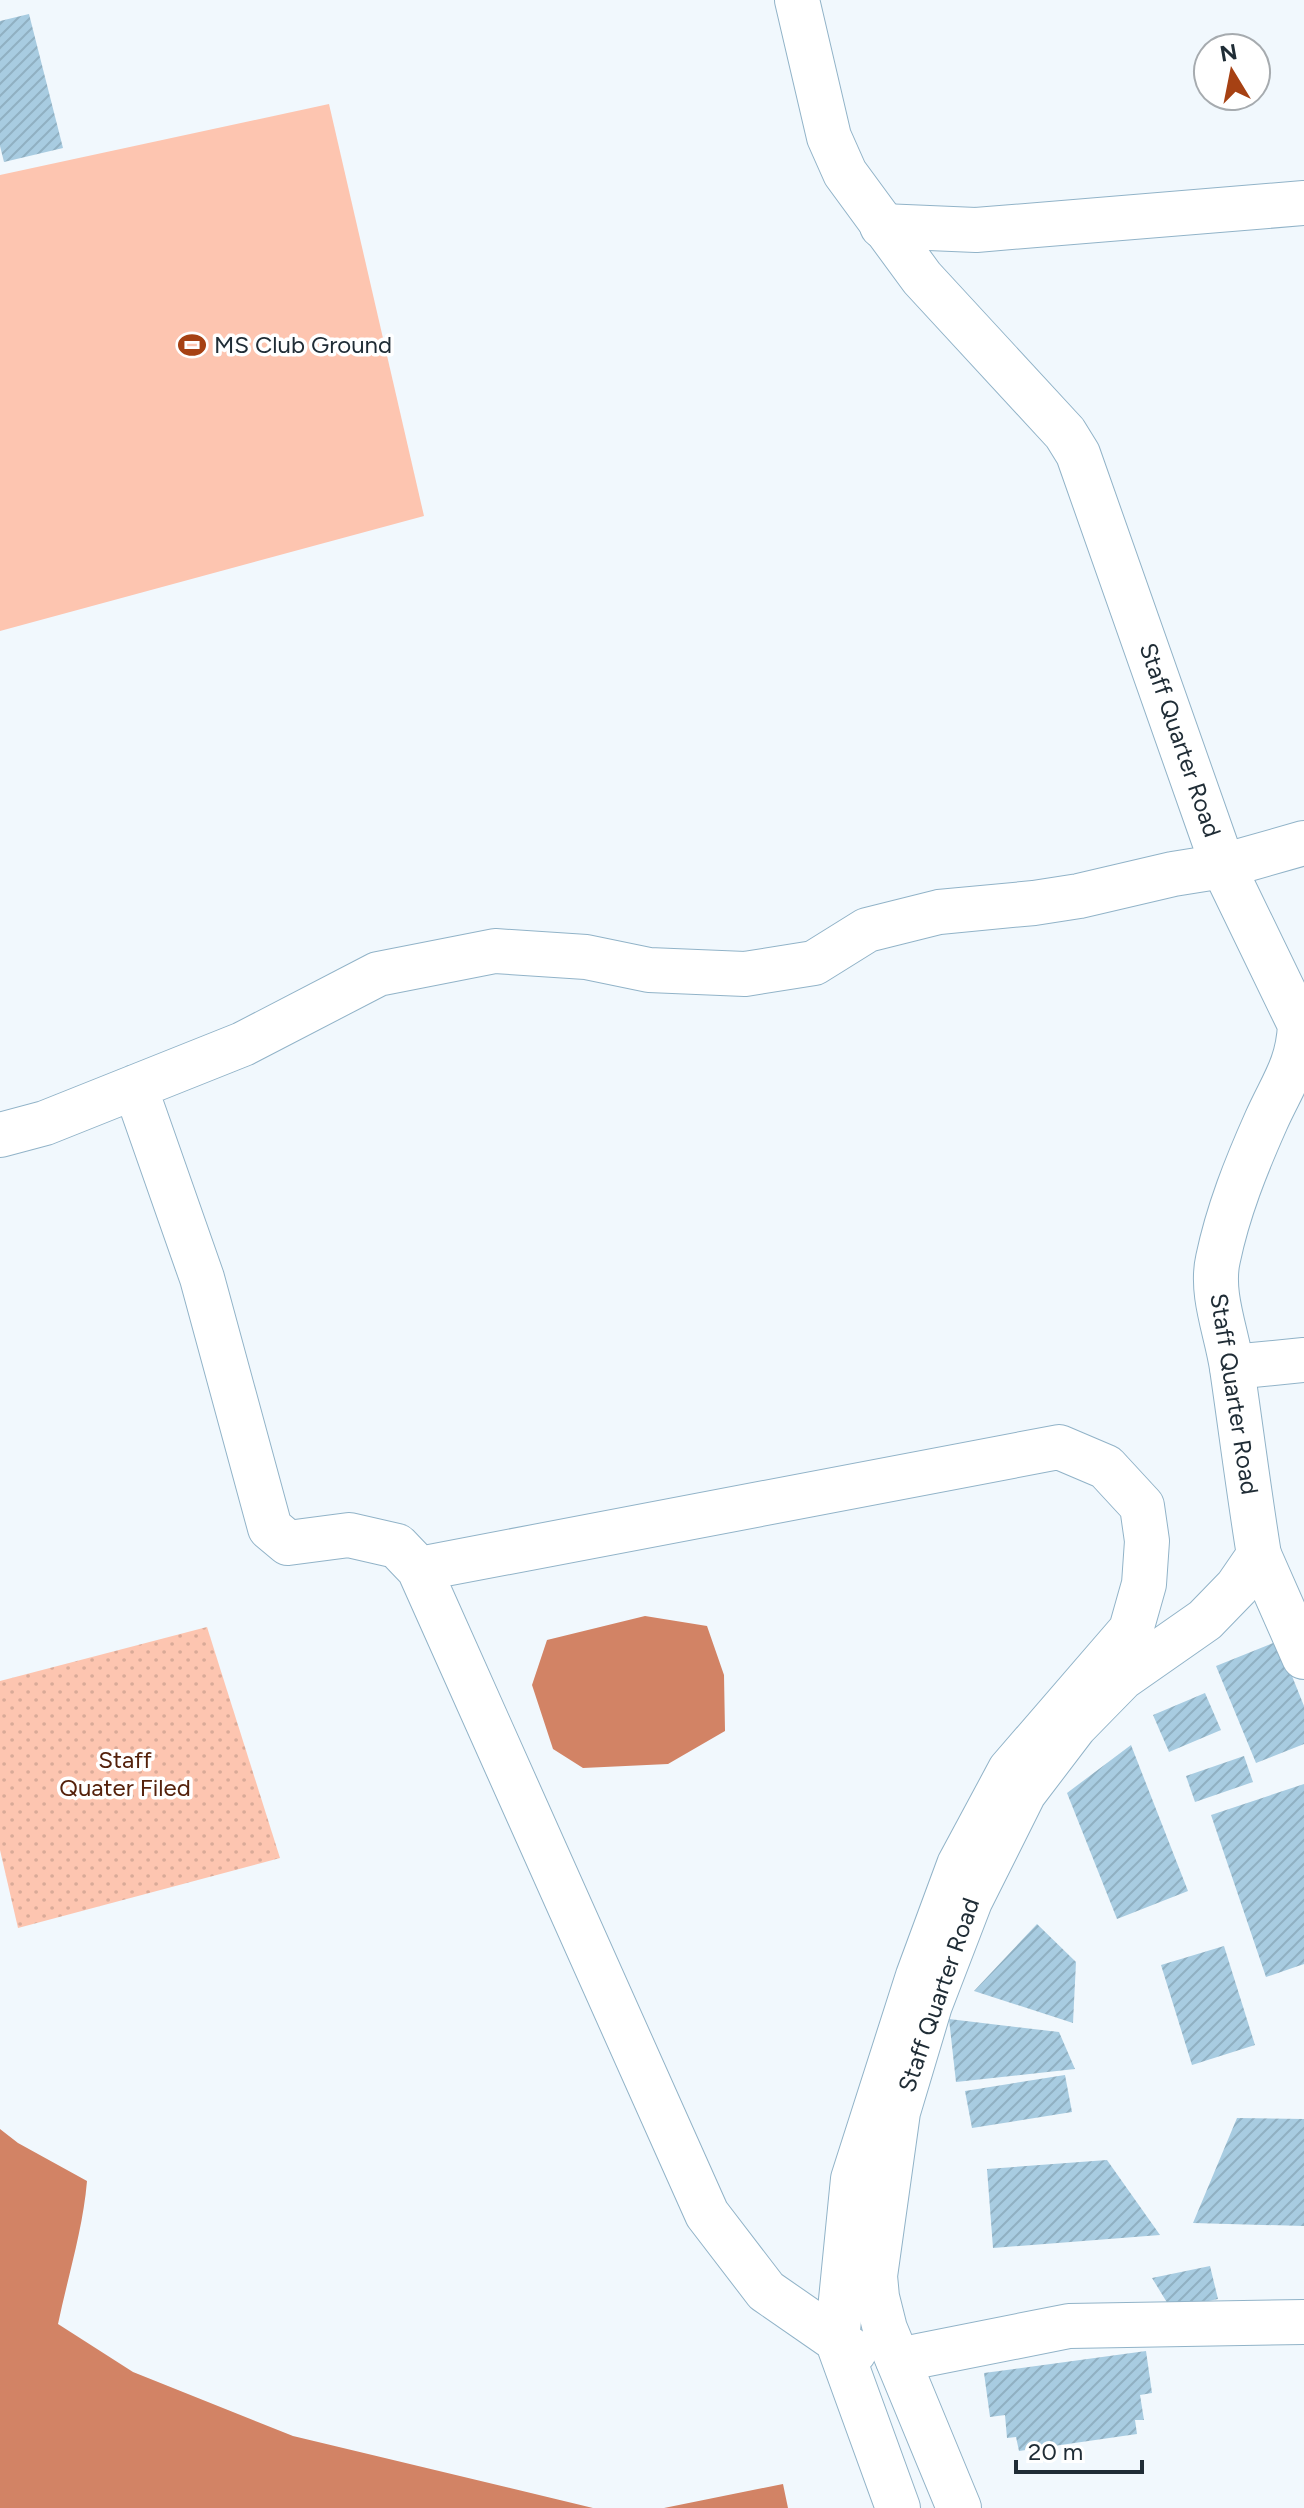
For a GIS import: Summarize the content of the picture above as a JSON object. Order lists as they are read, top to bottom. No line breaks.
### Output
{"streets":{"street":["Staff Quarter Road"]},"parks":["Staff Quater Filed"],"places":{"sports":["MS Club Ground"]},"scale_bar":"20 m","north":"top"}
